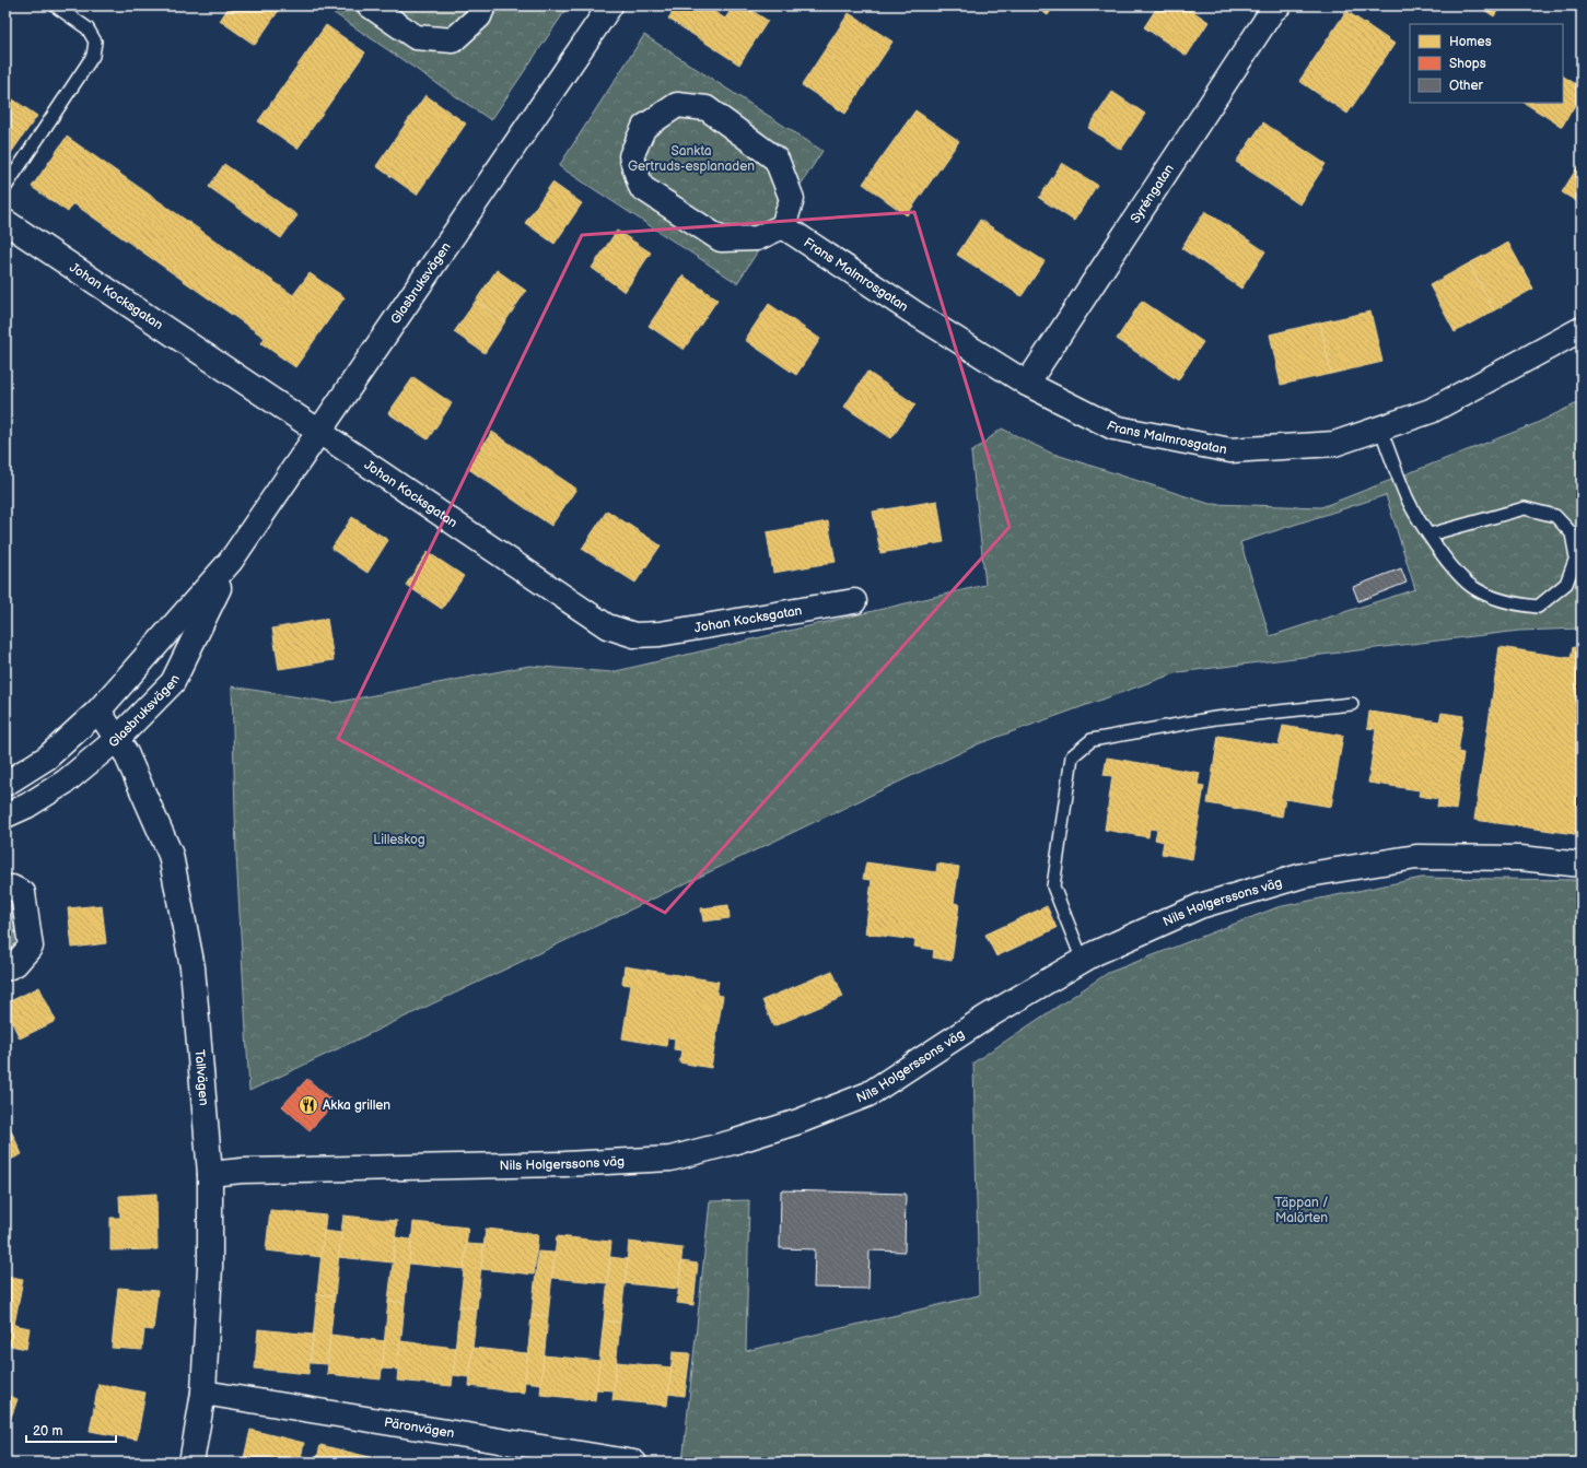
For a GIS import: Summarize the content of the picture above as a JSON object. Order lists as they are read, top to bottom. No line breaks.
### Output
{"streets":{"street":["Syréngatan","Frans Malmrosgatan","Glasbruksvägen","Johan Kocksgatan","Nils Holgerssons väg","Tallvägen","Päronvägen"]},"crossings":[["Syréngatan","Frans Malmrosgatan"],["Glasbruksvägen","Johan Kocksgatan"],["Glasbruksvägen","Tallvägen"],["Nils Holgerssons väg","Tallvägen"],["Tallvägen","Päronvägen"]],"parks":["Sankta Gertruds-esplanaden","Lilleskog","Täppan / Malörten"],"places":{"restaurant":["Akka grillen"]},"legend":["Homes","Shops","Other"],"scale_bar":"20 m"}
